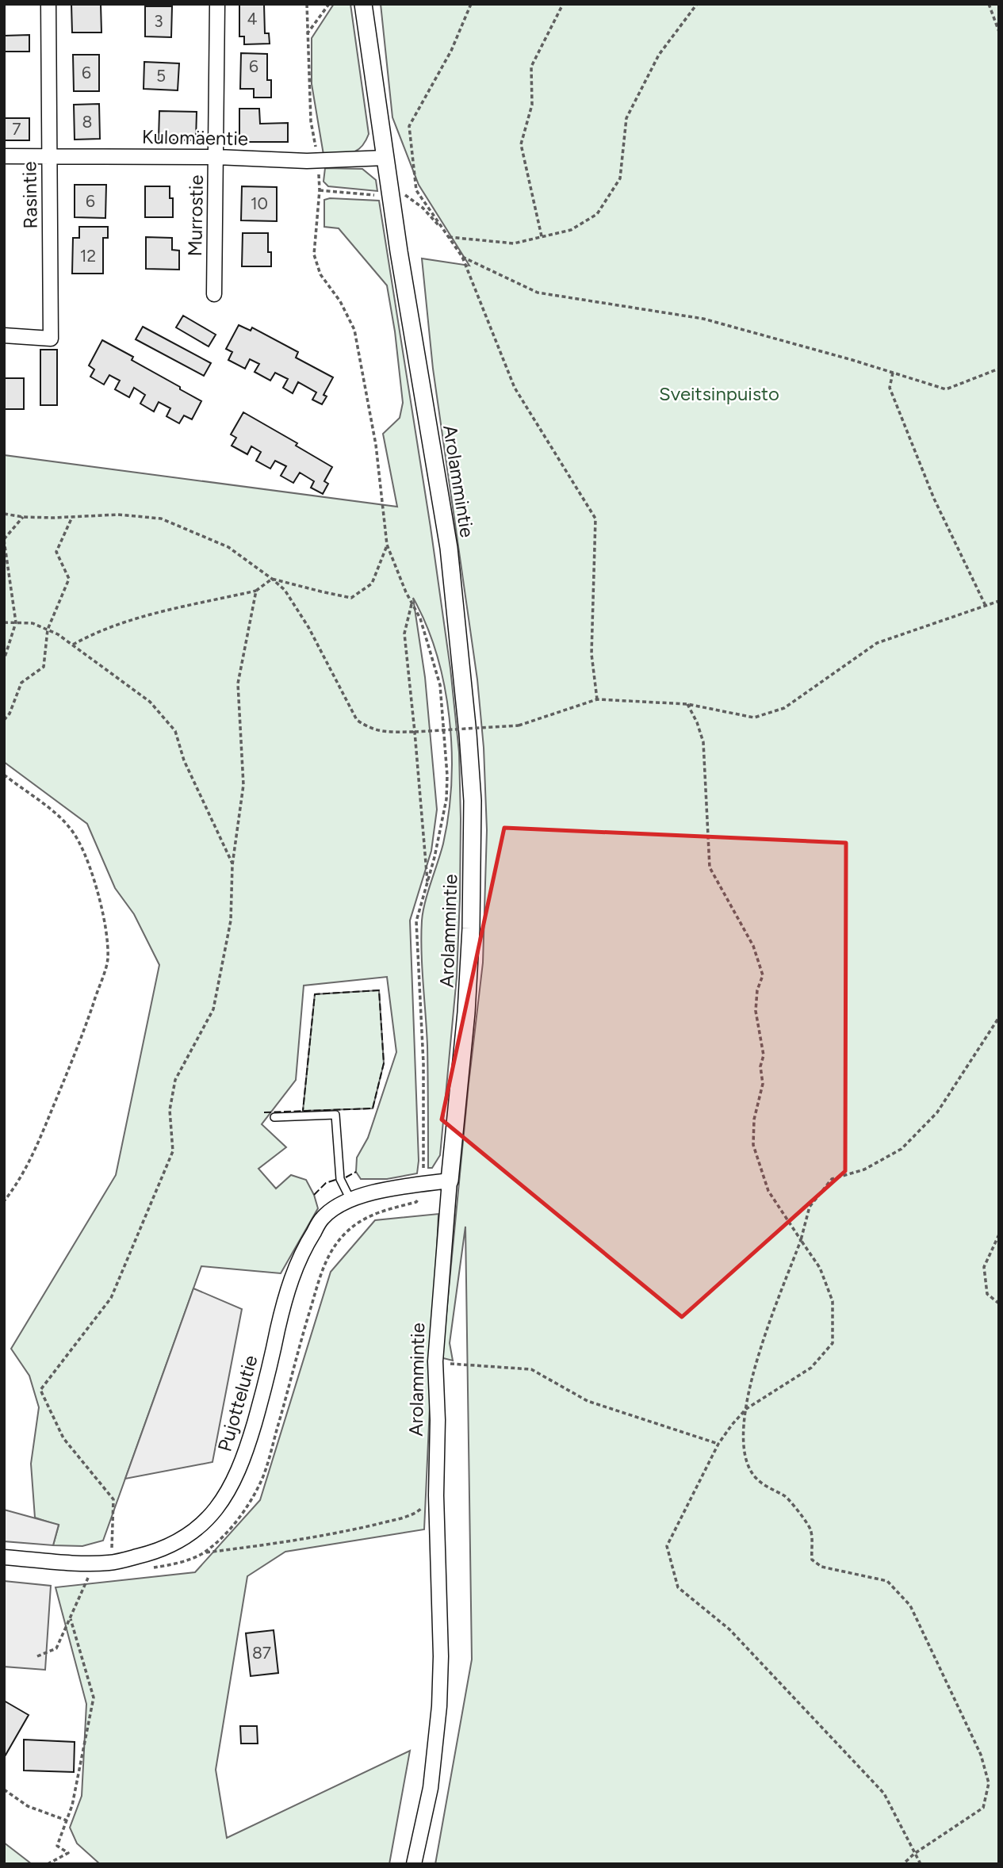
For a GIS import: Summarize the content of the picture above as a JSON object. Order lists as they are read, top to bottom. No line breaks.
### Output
{"streets":{"street":["Kulomäentie","Rasintie","Murrostie","Arolammintie","Pujottelutie"]},"crossings":[["Kulomäentie","Rasintie"],["Kulomäentie","Murrostie"],["Kulomäentie","Arolammintie"],["Arolammintie","Pujottelutie"]],"parks":["Sveitsinpuisto"],"house_numbers":["4","3","6","6","5","8","7","6","10","12","87"]}
